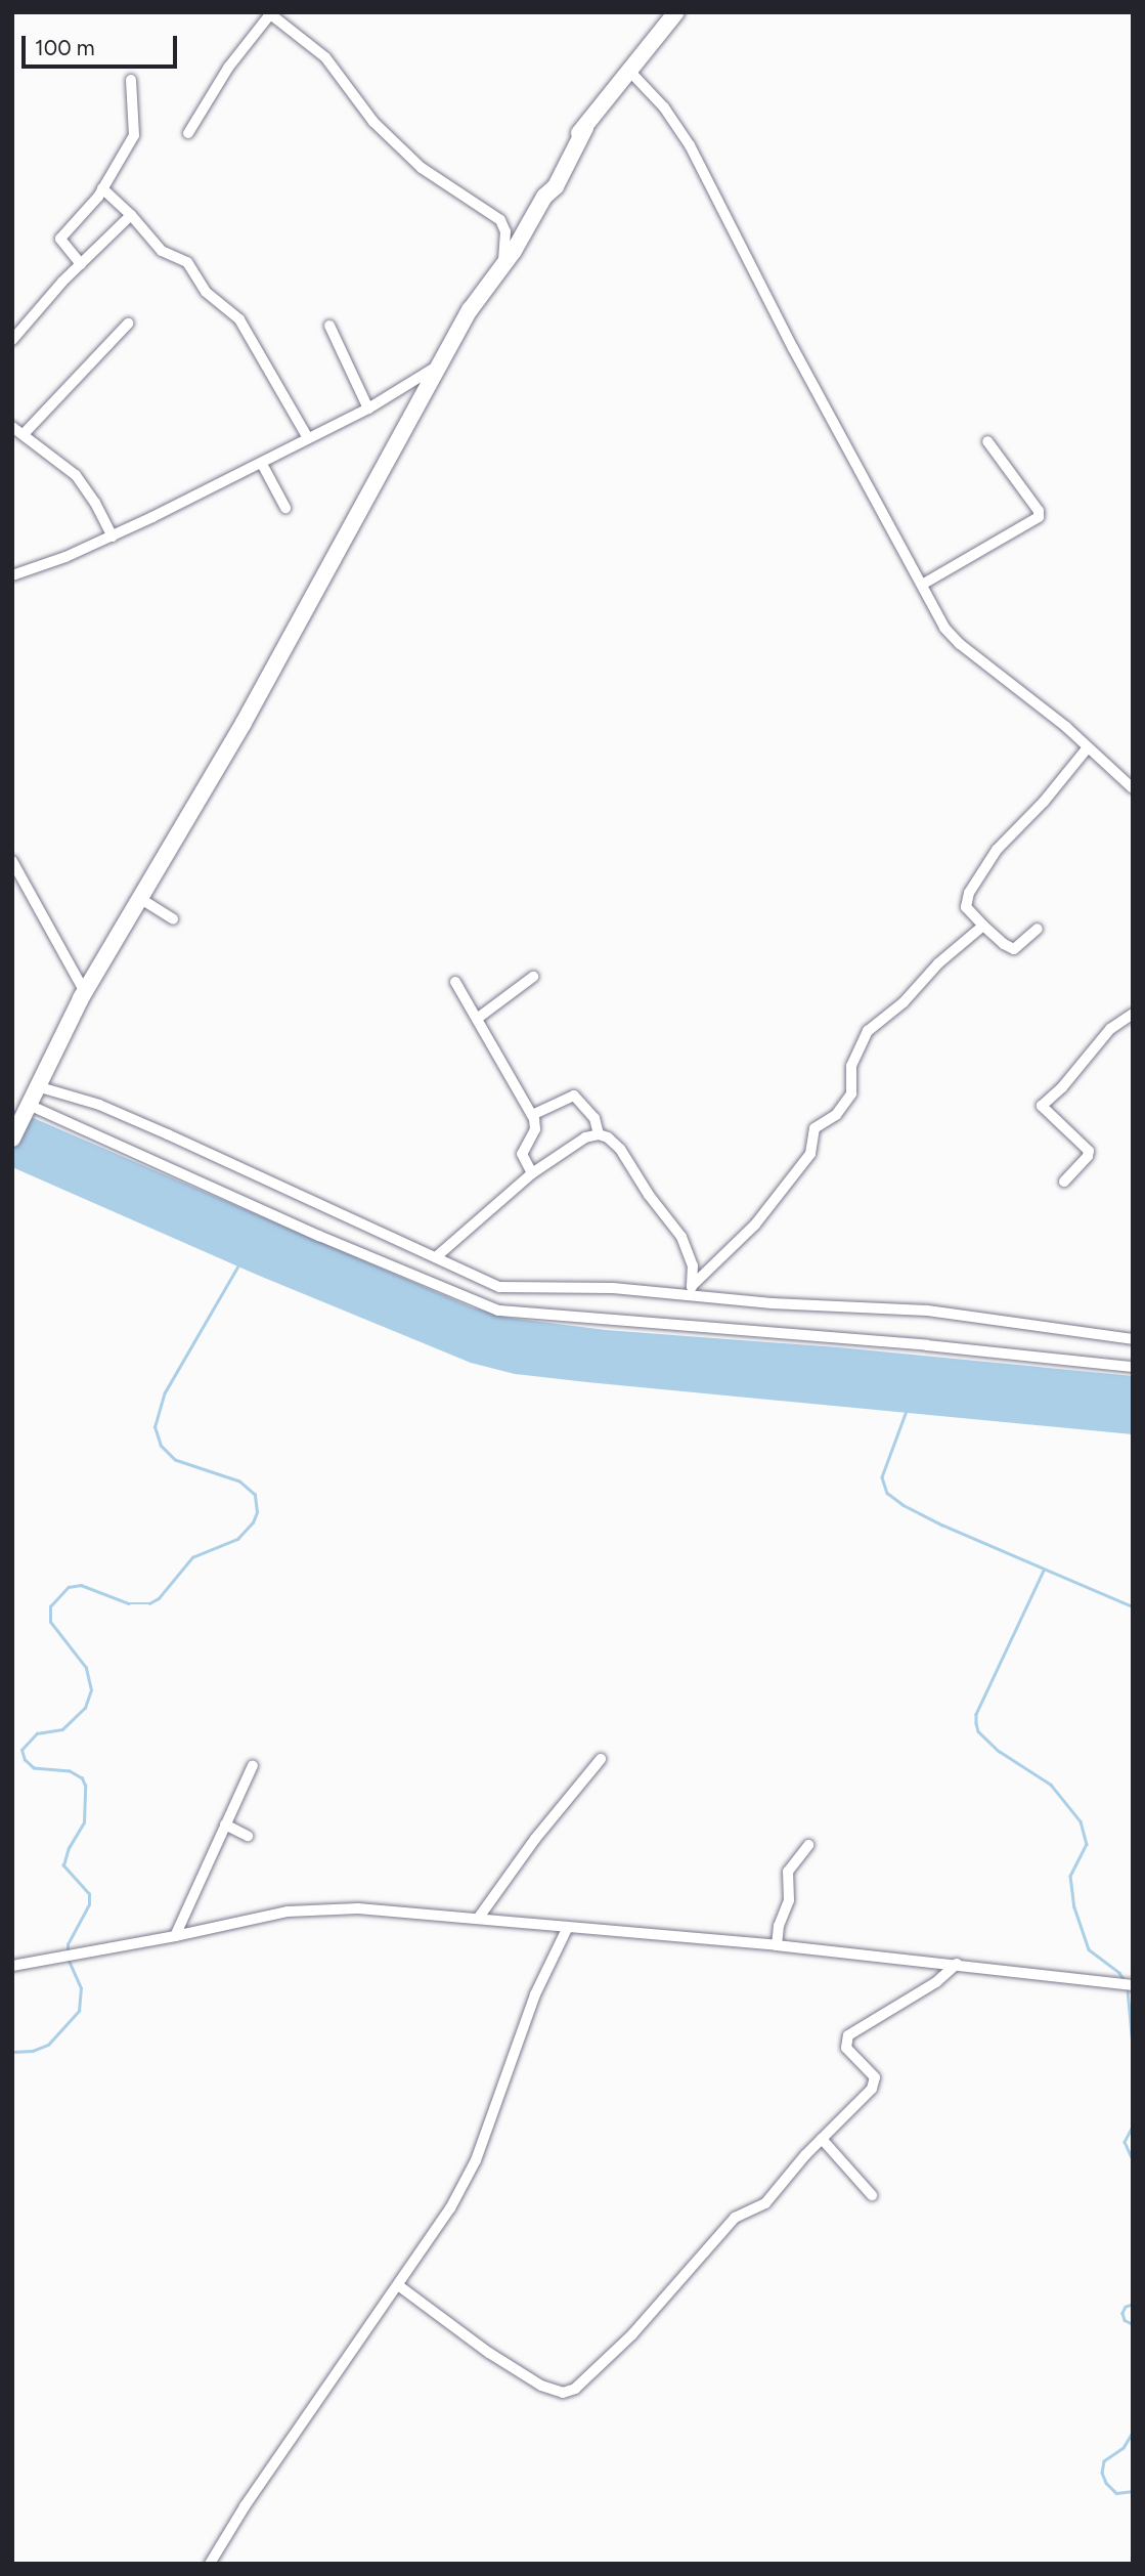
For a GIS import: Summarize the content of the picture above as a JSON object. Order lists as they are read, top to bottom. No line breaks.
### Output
{"scale_bar":"100 m"}
